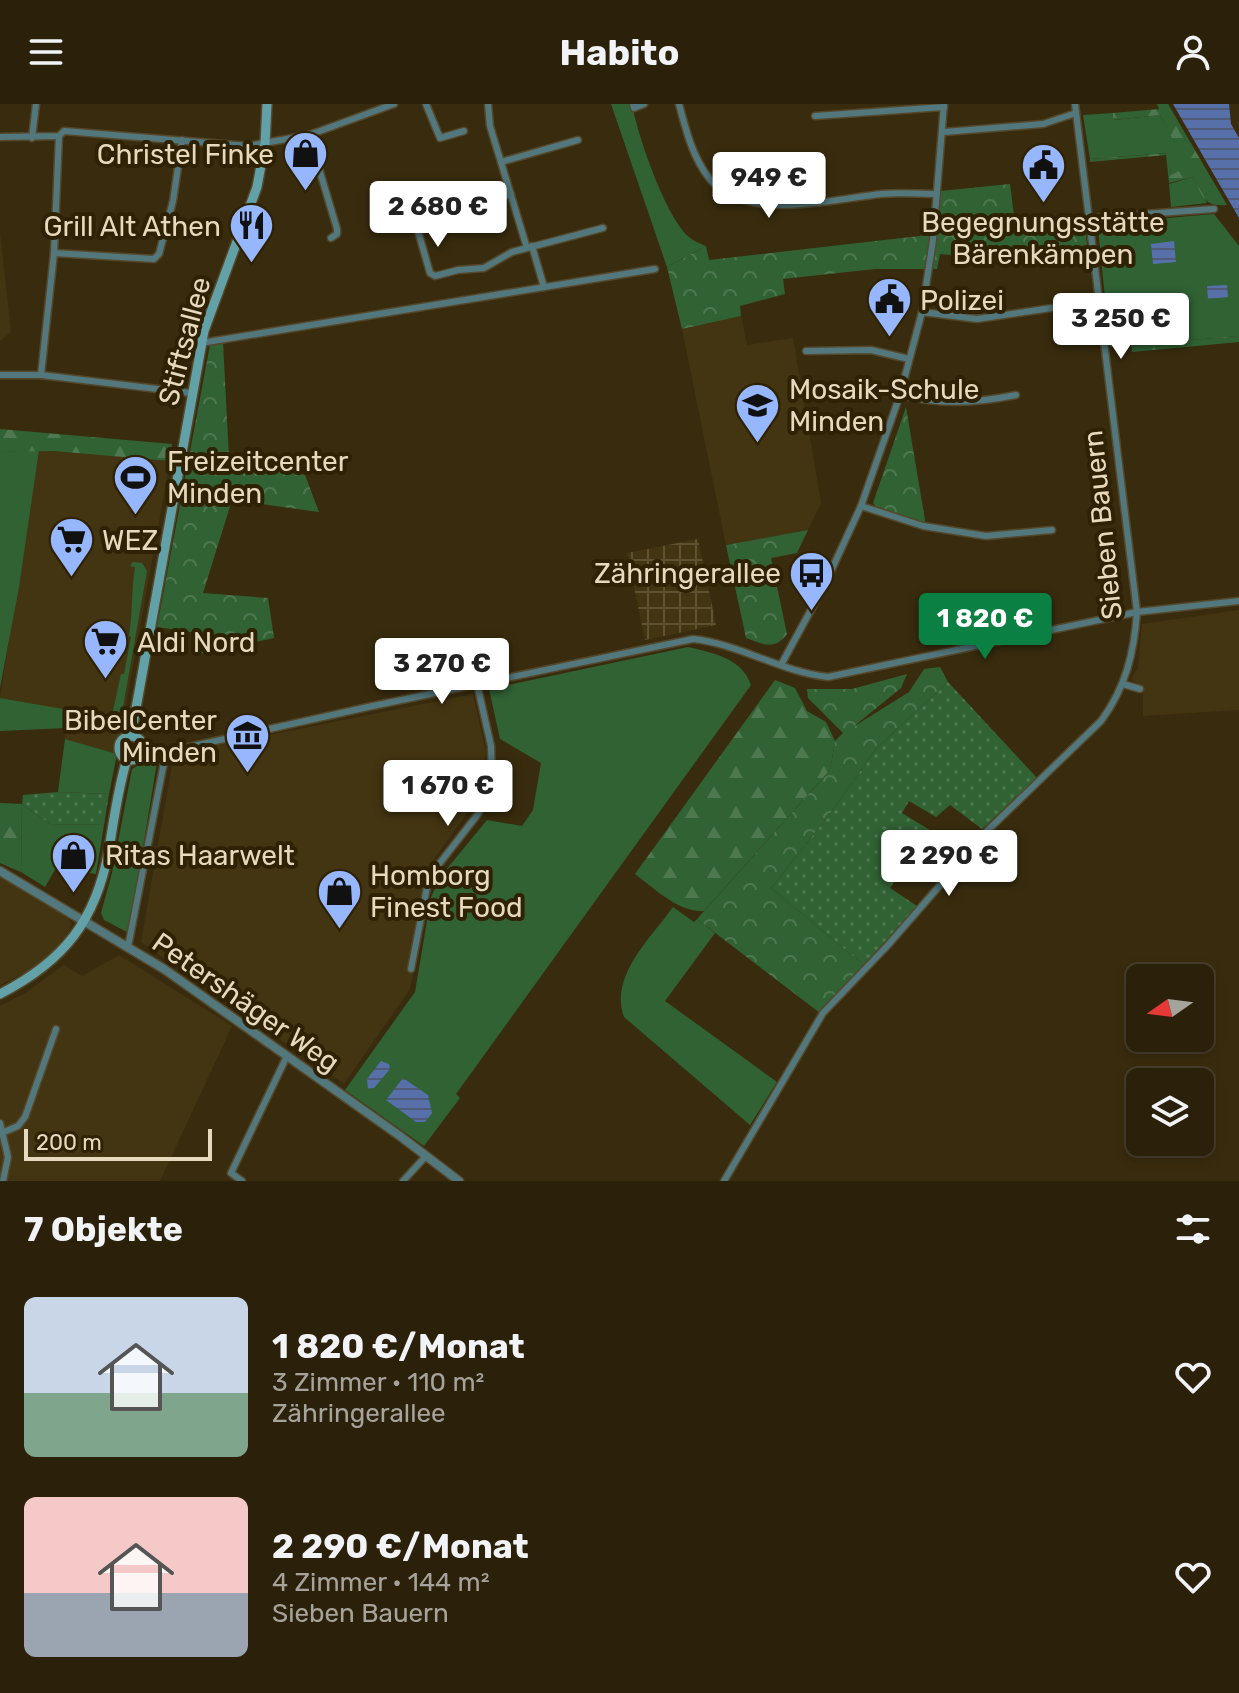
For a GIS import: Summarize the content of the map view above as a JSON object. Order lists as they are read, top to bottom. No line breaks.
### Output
{"streets":{"main road":["Stiftsallee"],"street":["Sieben Bauern","Petershäger Weg"]},"places":{"shop":["Christel Finke","Ritas Haarwelt","Homborg Finest Food"],"public building":["Begegnungsstätte Bärenkämpen","Polizei"],"restaurant":["Grill Alt Athen"],"school or university":["Mosaik-Schule Minden"],"sports":["Freizeitcenter Minden"],"supermarket":["WEZ","Aldi Nord"],"bus stop":["Zähringerallee"],"museum":["BibelCenter Minden"]},"scale_bar":"200 m","north":"left","page":{"header":"Habito","price":["949 €","2 680 €","3 250 €","1 820 €","3 270 €","1 670 €","2 290 €"],"scale":"200 m","heading":"7 Objekte","list":[{"name":"1 820 €/Monat","note":"3 Zimmer · 110 m² · Zähringerallee"},{"name":"2 290 €/Monat","note":"4 Zimmer · 144 m² · Sieben Bauern"}]}}
